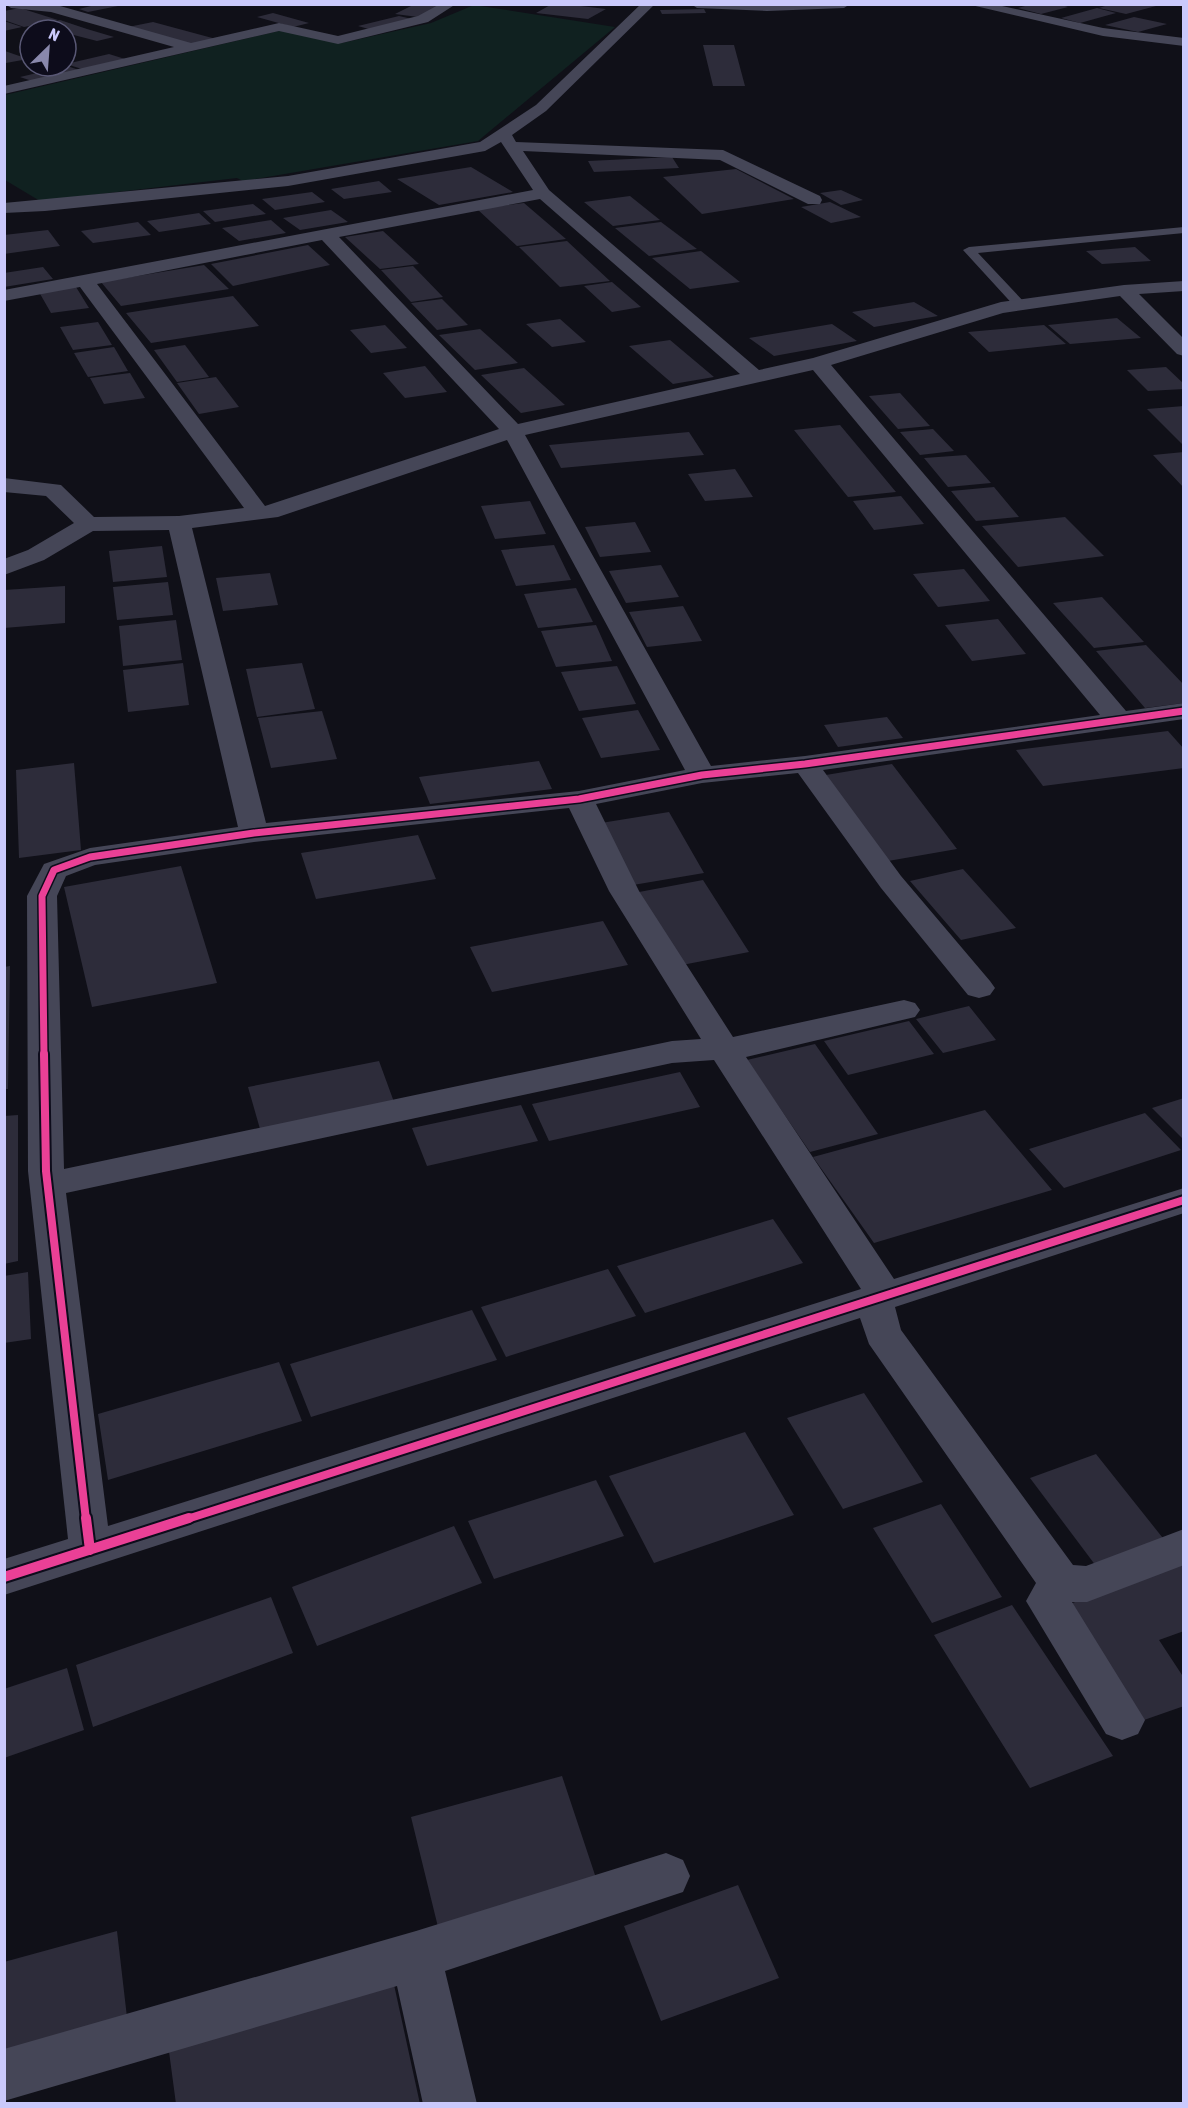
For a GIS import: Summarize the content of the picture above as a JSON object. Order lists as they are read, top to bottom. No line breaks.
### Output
{"north":"top right"}
